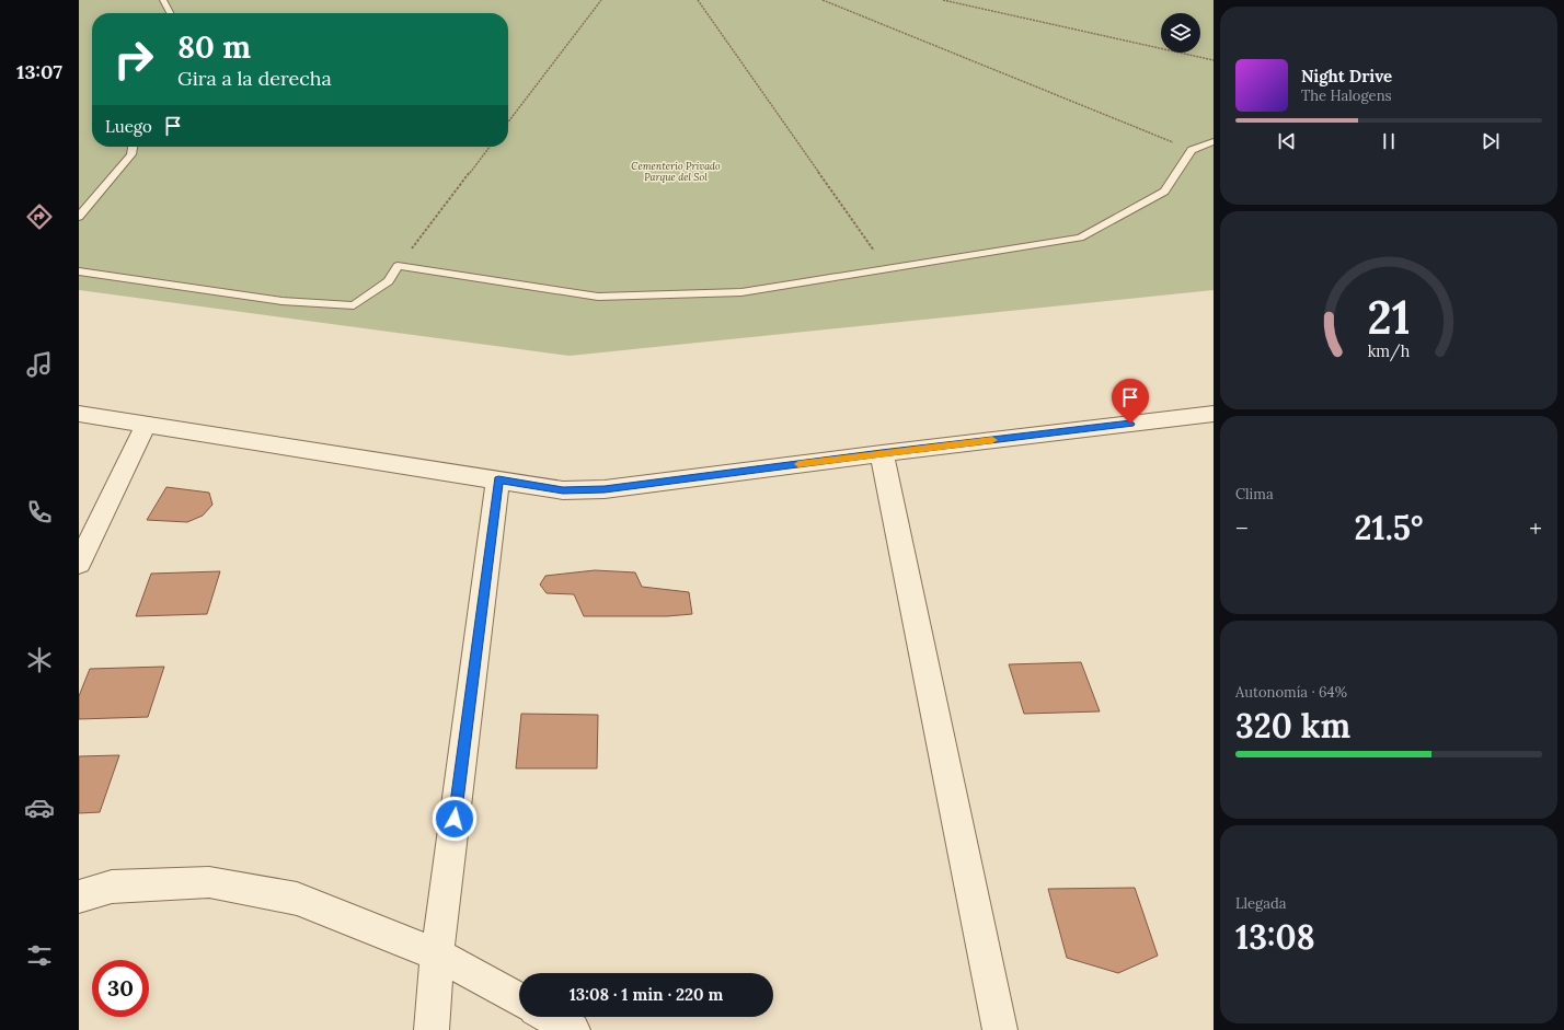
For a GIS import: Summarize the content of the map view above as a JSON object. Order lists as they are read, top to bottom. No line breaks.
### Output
{"parks":["Cementerio Privado Parque del Sol"],"page":{"tabs":"13:07","turn":["80 m","Gira a la derecha"],"song":["Night Drive","The Halogens"],"then":"Luego","tile":["Clima",["Autonomía · 64%","320 km"],["Llegada","13:08"]],"heat":["−","21.5°","+"],"limit":"30","trip":"13:08 · 1 min · 220 m","gauge":["21","km/h"]}}
